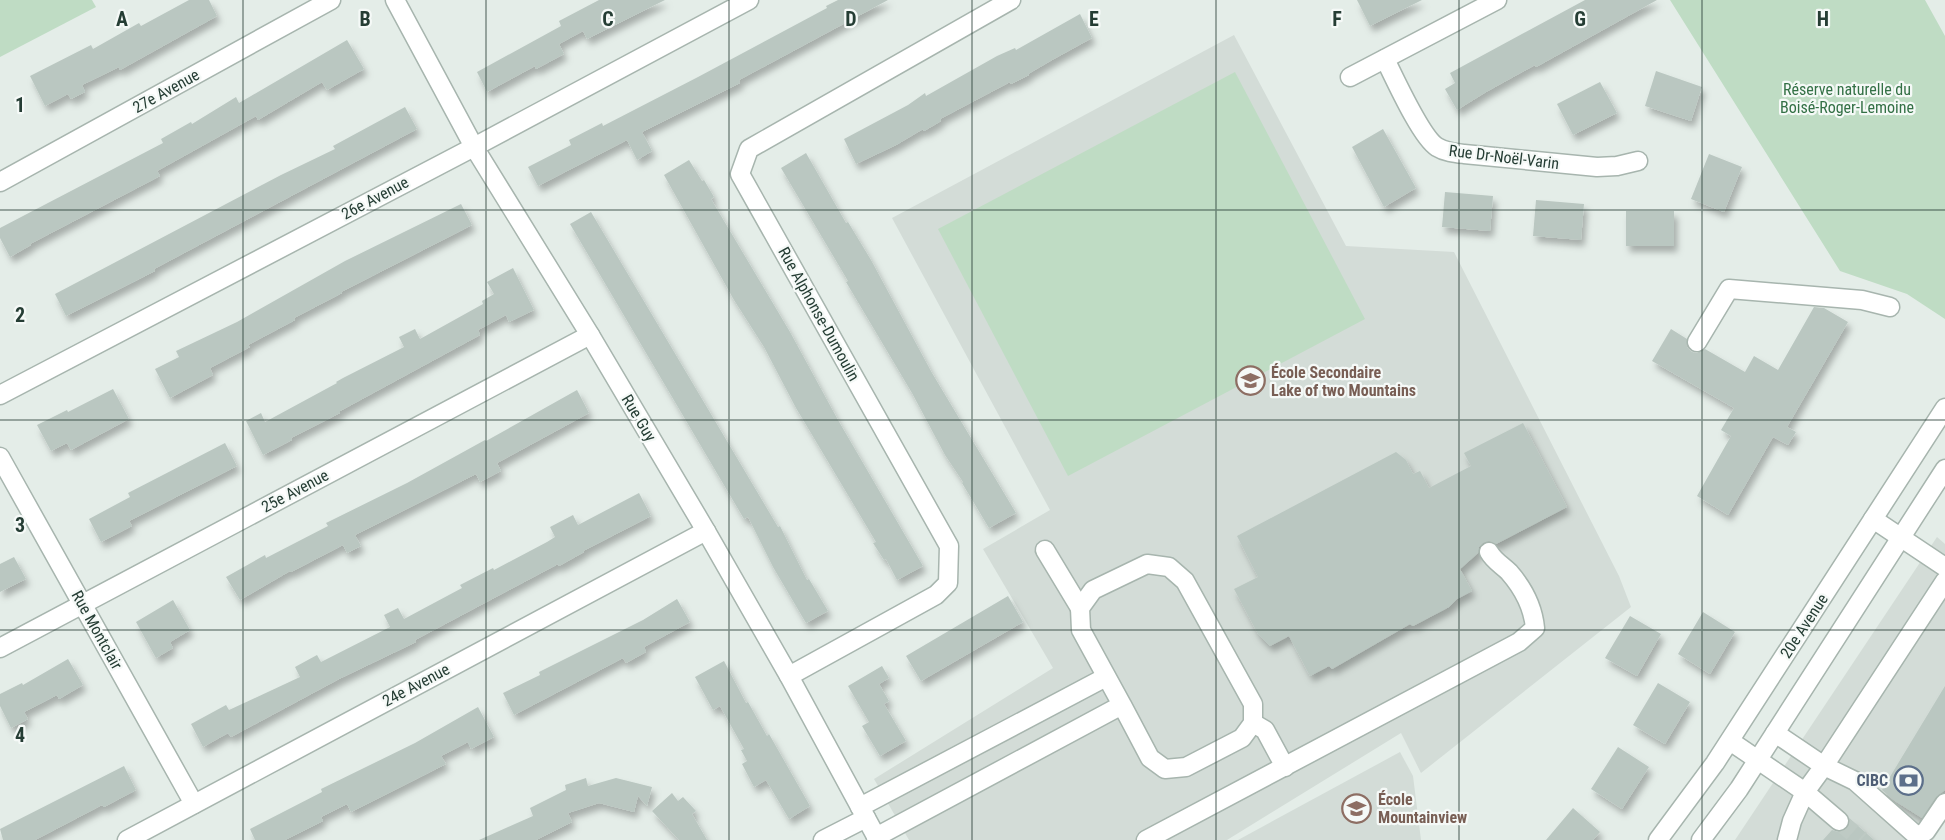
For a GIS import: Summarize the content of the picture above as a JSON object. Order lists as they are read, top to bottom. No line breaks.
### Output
{"streets":{"street":["27e Avenue","Rue Dr-Noël-Varin","26e Avenue","Rue Alphonse-Dumoulin","Rue Guy","25e Avenue","20e Avenue","Rue Montclair","24e Avenue"]},"crossings":[["26e Avenue","Rue Guy"],["Rue Alphonse-Dumoulin","Rue Guy"],["Rue Guy","25e Avenue"],["Rue Guy","24e Avenue"],["25e Avenue","Rue Montclair"],["Rue Montclair","24e Avenue"]],"parks":["Réserve naturelle du Boisé-Roger-Lemoine"],"places":{"school or university":["École Secondaire Lake of two Mountains","École Mountainview"],"bank":["CIBC"]},"grid":{"columns":["A","B","C","D","E","F","G","H"],"rows":["1","2","3","4"]}}
